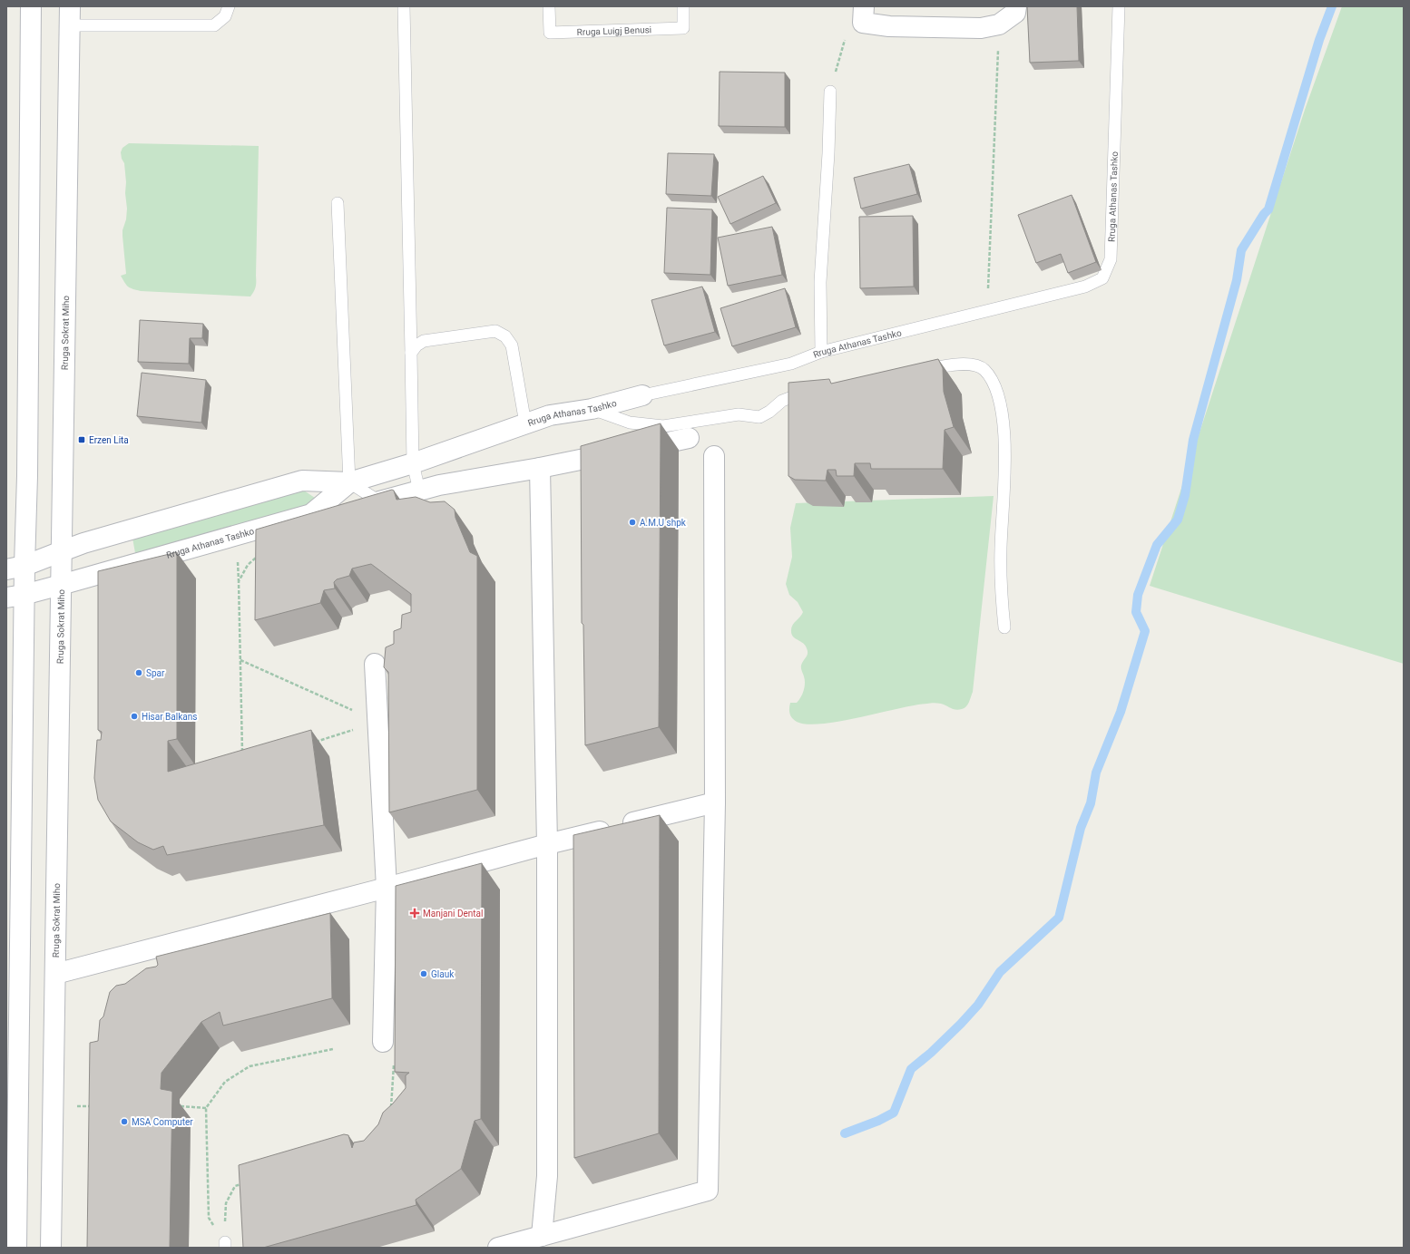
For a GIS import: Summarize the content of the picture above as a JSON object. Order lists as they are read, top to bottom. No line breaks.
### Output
{"streets":{"street":["Rruga Athanas Tashko","Rruga Sokrat Miho"],"lane":["Rruga Luigj Benusi"]},"crossings":[["Rruga Athanas Tashko","Rruga Sokrat Miho"]],"places":{"transit":["Erzen Lita"],"other":["A.M.U shpk","Spar","Hisar Balkans","Glauk","MSA Computer"],"health":["Manjani Dental"]}}
